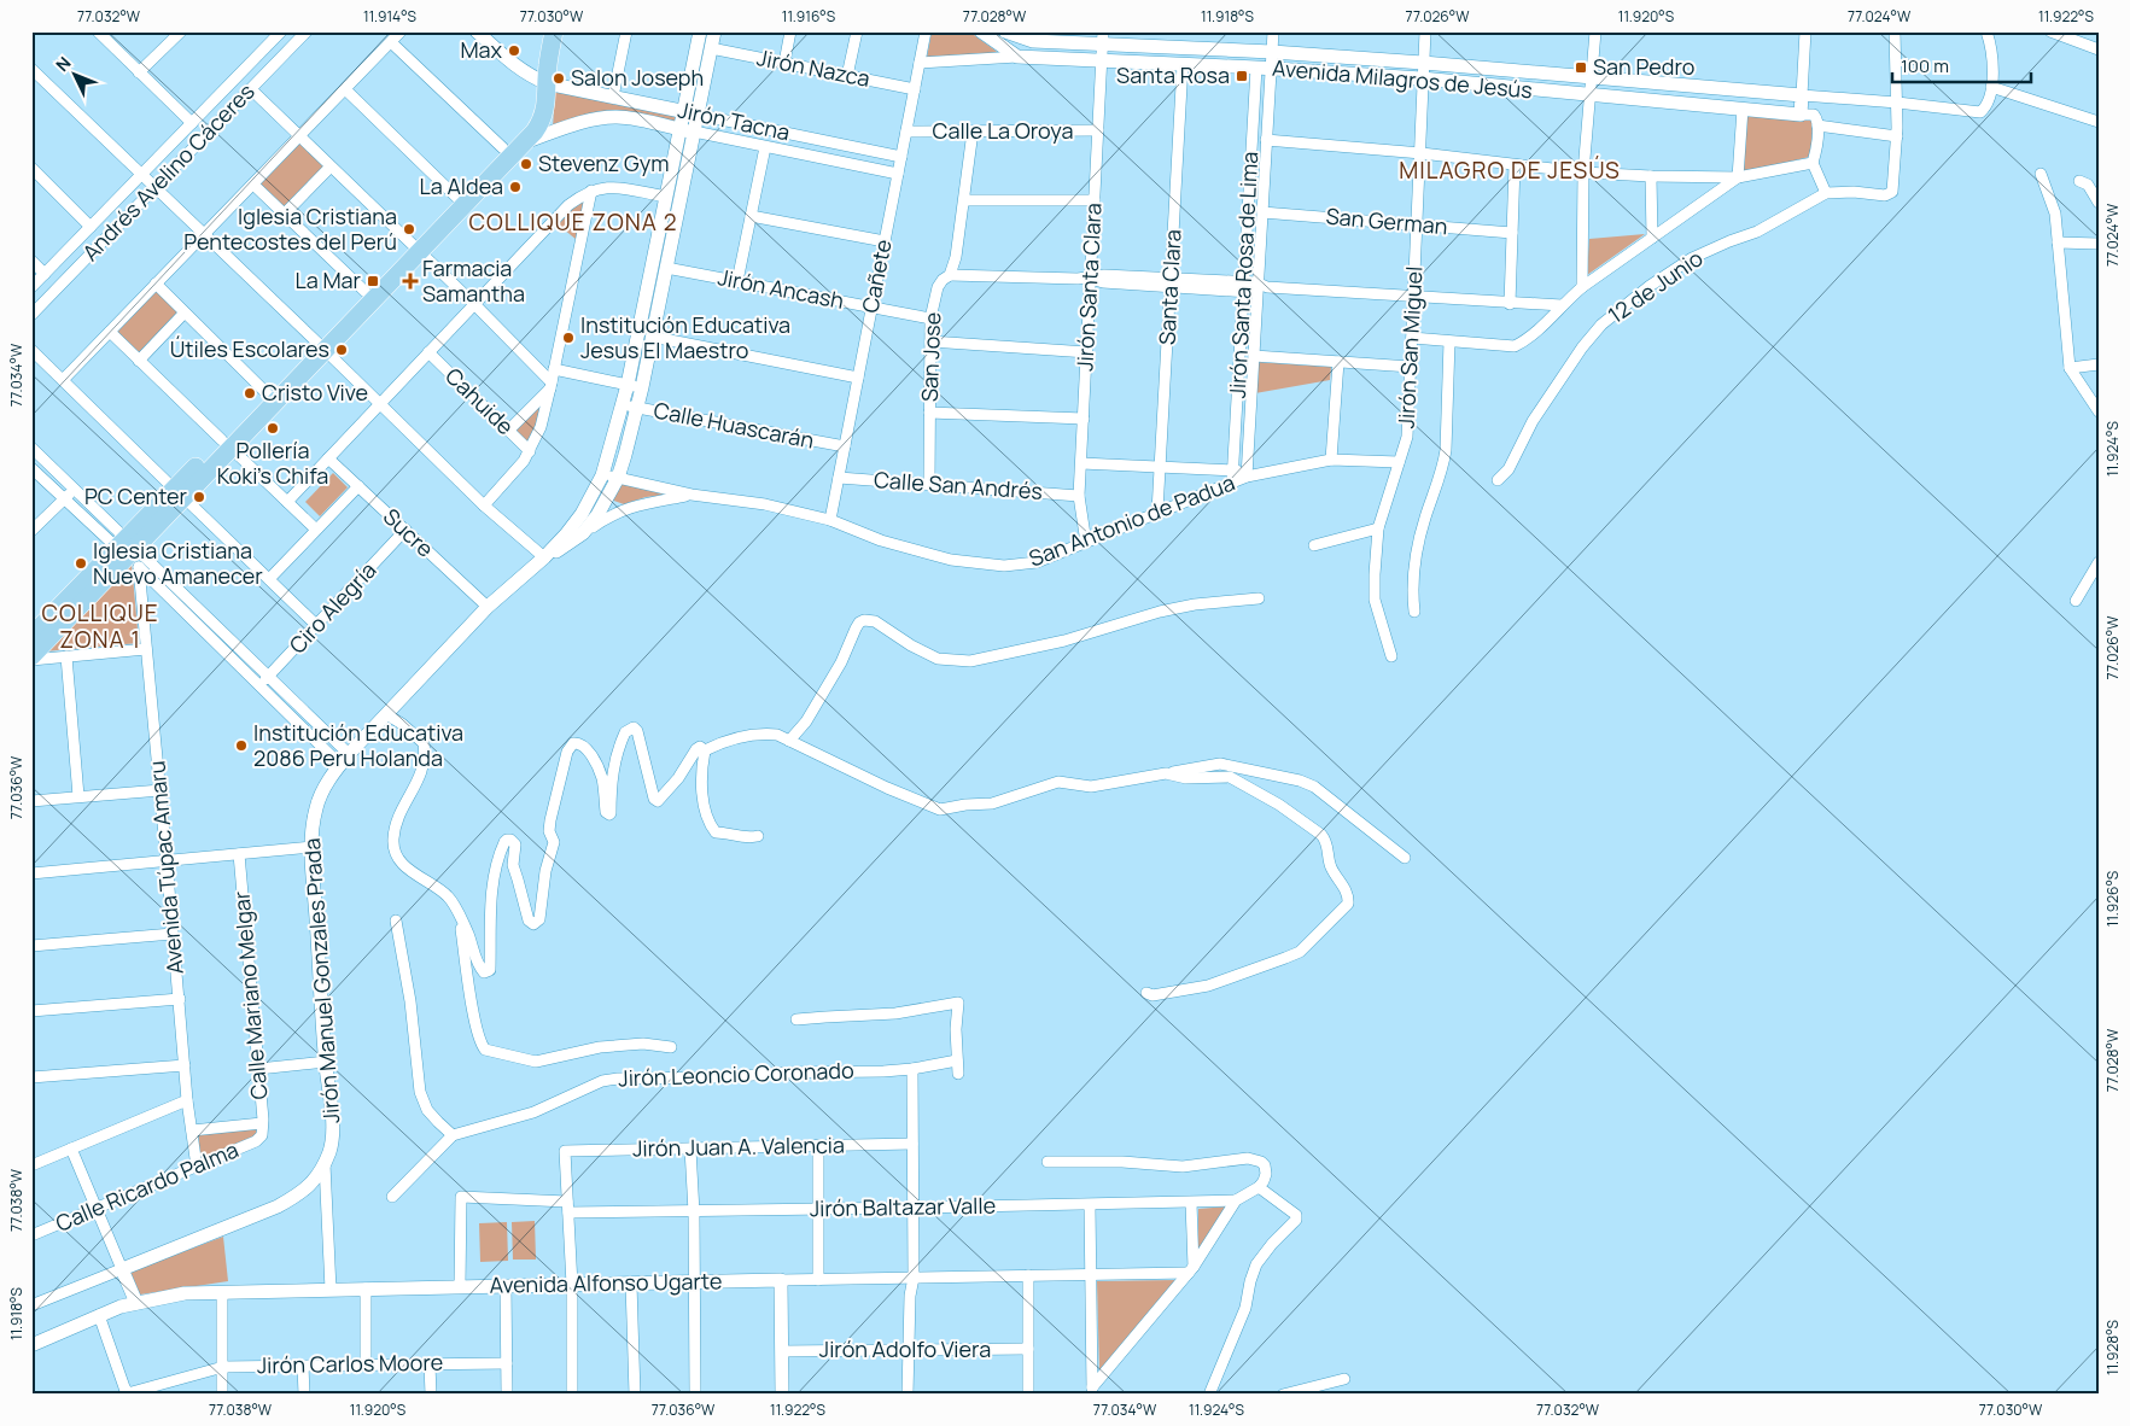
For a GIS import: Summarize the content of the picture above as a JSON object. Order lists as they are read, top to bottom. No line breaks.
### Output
{"streets":{"street":["Jirón Nazca","Avenida Milagros de Jesús","Jirón Tacna","Calle La Oroya","Andrés Avelino Cáceres","San German","Jirón Santa Rosa de Lima","Cañete","Jirón Santa Clara","Santa Clara","12 de Junio","Jirón Ancash","Jirón San Miguel","San Jose","Cahuide","Calle Huascarán","Calle San Andrés","San Antonio de Padua","Sucre","Ciro Alegría","Avenida Túpac Amaru","Jirón Manuel Gonzales Prada","Calle Mariano Melgar","Jirón Leoncio Coronado","Jirón Juan A. Valencia","Calle Ricardo Palma","Jirón Baltazar Valle","Avenida Alfonso Ugarte","Jirón Adolfo Viera","Jirón Carlos Moore"]},"crossings":[["Jirón Nazca","Cañete"],["Avenida Milagros de Jesús","Jirón Santa Rosa de Lima"],["Avenida Milagros de Jesús","Jirón Santa Clara"],["Avenida Milagros de Jesús","Santa Clara"],["Avenida Milagros de Jesús","Jirón San Miguel"],["Jirón Tacna","Cañete"],["Calle La Oroya","Cañete"],["Calle La Oroya","Jirón Santa Clara"],["Calle La Oroya","San Jose"],["San German","Jirón Santa Rosa de Lima"],["San German","Jirón San Miguel"],["Jirón Santa Rosa de Lima","San Antonio de Padua"],["Cañete","Jirón Ancash"],["Cañete","Calle Huascarán"],["Cañete","Calle San Andrés"],["Cañete","San Antonio de Padua"],["Jirón Santa Clara","Calle San Andrés"],["Jirón Santa Clara","San Antonio de Padua"],["Santa Clara","San Antonio de Padua"],["Jirón Ancash","San Jose"],["Jirón San Miguel","San Antonio de Padua"],["San Jose","Calle San Andrés"],["Sucre","Ciro Alegría"],["Sucre","Jirón Manuel Gonzales Prada"],["Avenida Túpac Amaru","Calle Ricardo Palma"],["Calle Mariano Melgar","Calle Ricardo Palma"],["Jirón Juan A. Valencia","Jirón Baltazar Valle"],["Jirón Baltazar Valle","Avenida Alfonso Ugarte"]],"districts":["MILAGRO DE JESÚS","COLLIQUE ZONA 2","COLLIQUE ZONA 1"],"places":{"other":["Max","Salon Joseph","Stevenz Gym","La Aldea","Iglesia Cristiana Pentecostes del Perú","Institución Educativa Jesus El Maestro","Útiles Escolares","Cristo Vive","Pollería Koki's Chifa","PC Center","Iglesia Cristiana Nuevo Amanecer","Institución Educativa 2086 Peru Holanda"],"transit":["San Pedro","Santa Rosa","La Mar"],"health":["Farmacia Samantha"]},"scale_bar":"100 m","north":"top left","coordinates":["77.032°W","11.914°S","77.030°W","11.916°S","77.028°W","11.918°S","77.026°W","11.920°S","77.024°W","11.922°S","77.034°W","11.924°S","77.036°W","11.926°S","77.038°W","11.928°S"]}
